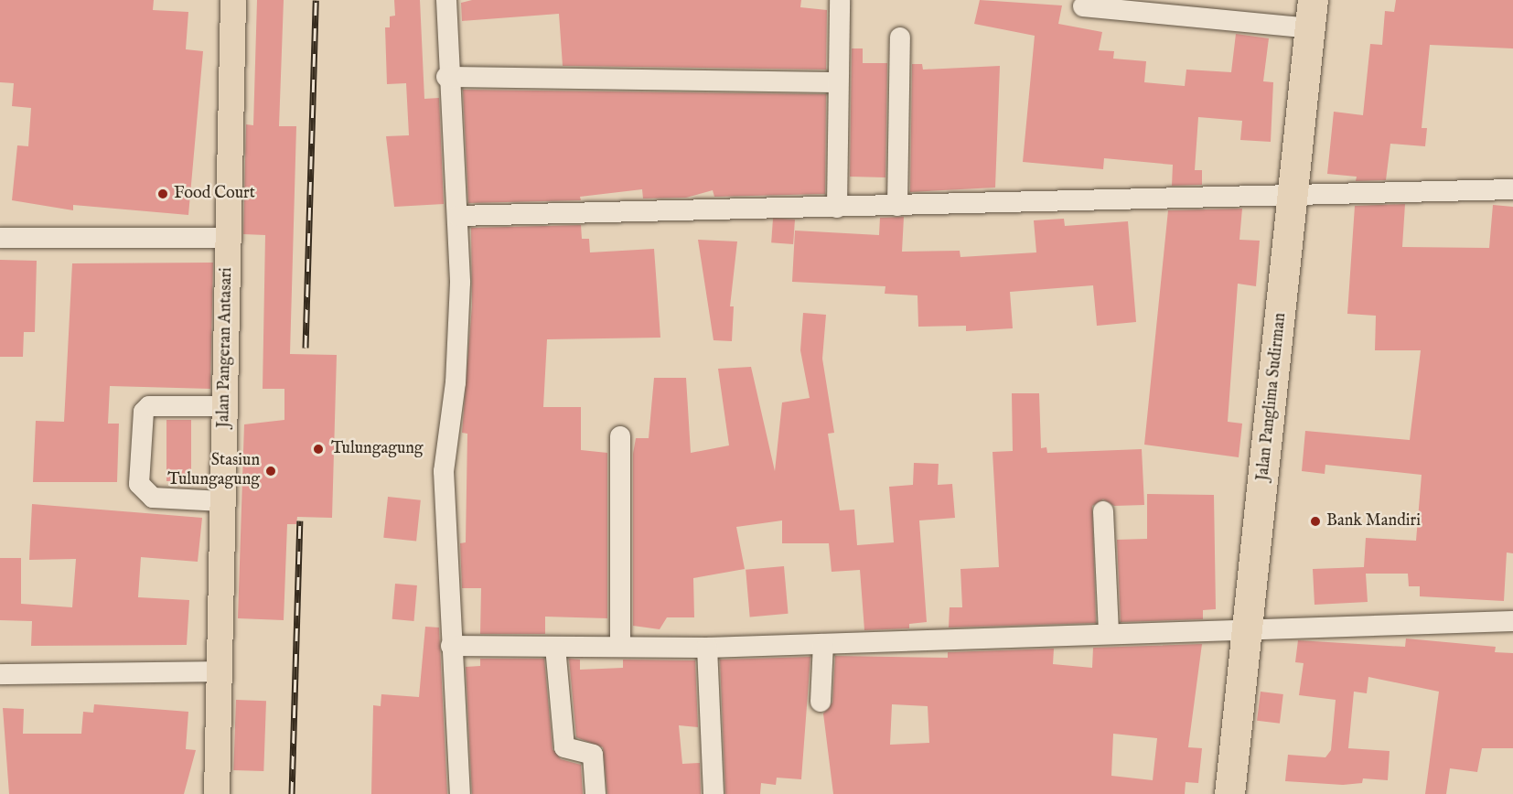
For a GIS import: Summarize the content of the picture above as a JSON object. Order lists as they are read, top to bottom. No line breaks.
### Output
{"streets":{"highway":["Jalan Panglima Sudirman"],"main road":["Jalan Pangeran Antasari"]},"places":["Food Court","Tulungagung","Stasiun Tulungagung","Bank Mandiri"]}
